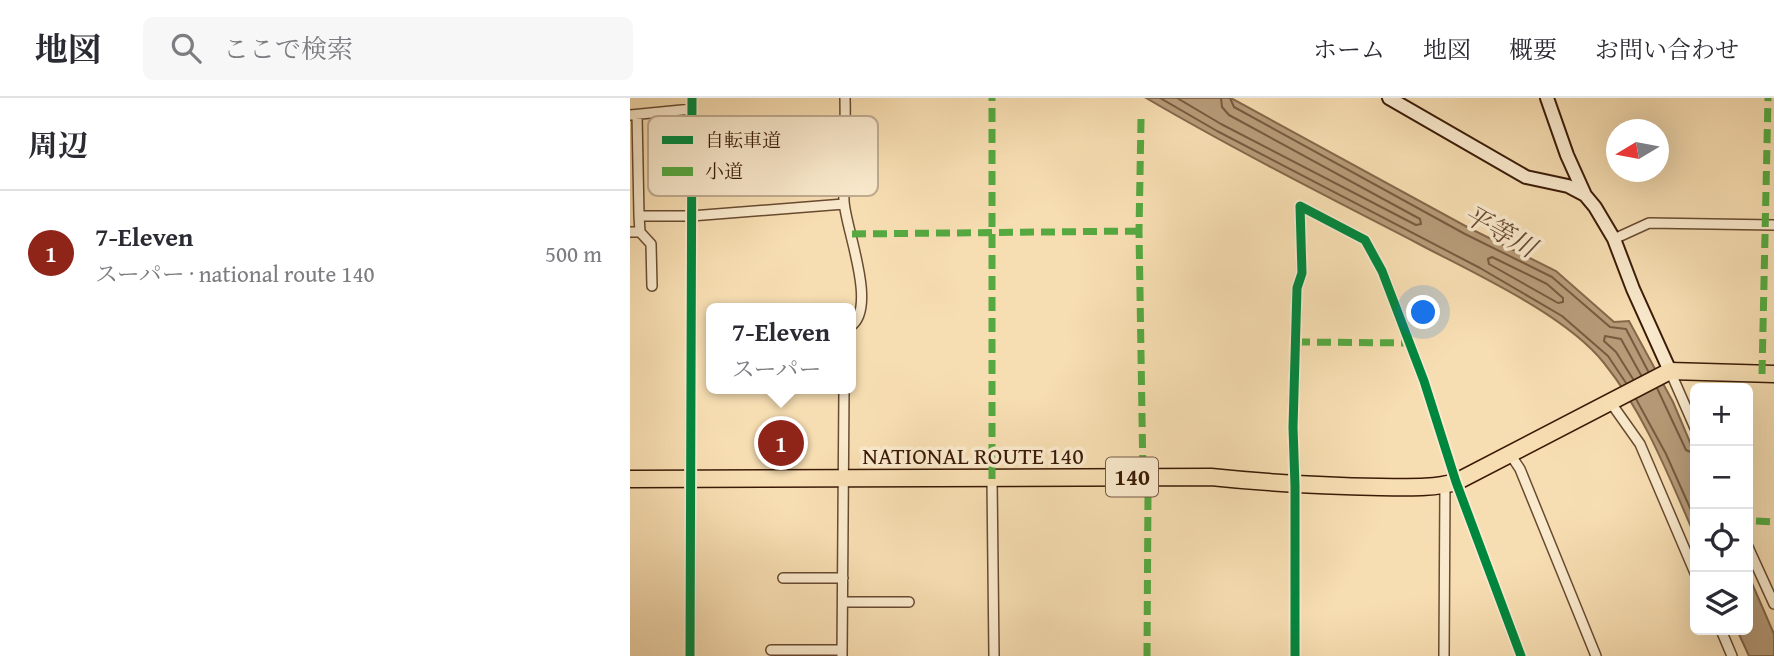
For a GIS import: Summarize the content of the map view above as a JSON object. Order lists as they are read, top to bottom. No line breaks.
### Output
{"streets":{"highway":["NATIONAL ROUTE 140","140"]},"water":["平等川"],"legend":["自転車道","小道"],"north":"left","page":{"header":"地図","search":"ここで検索","nav":["ホーム","地図","概要","お問い合わせ"],"heading":"周辺","list":[{"mark":"1","name":"7-Eleven","note":"スーパー · national route 140","value":"500 m"}],"popup":["7-Eleven","スーパー"],"map_buttons":["+","−"],"pins":"1"}}
